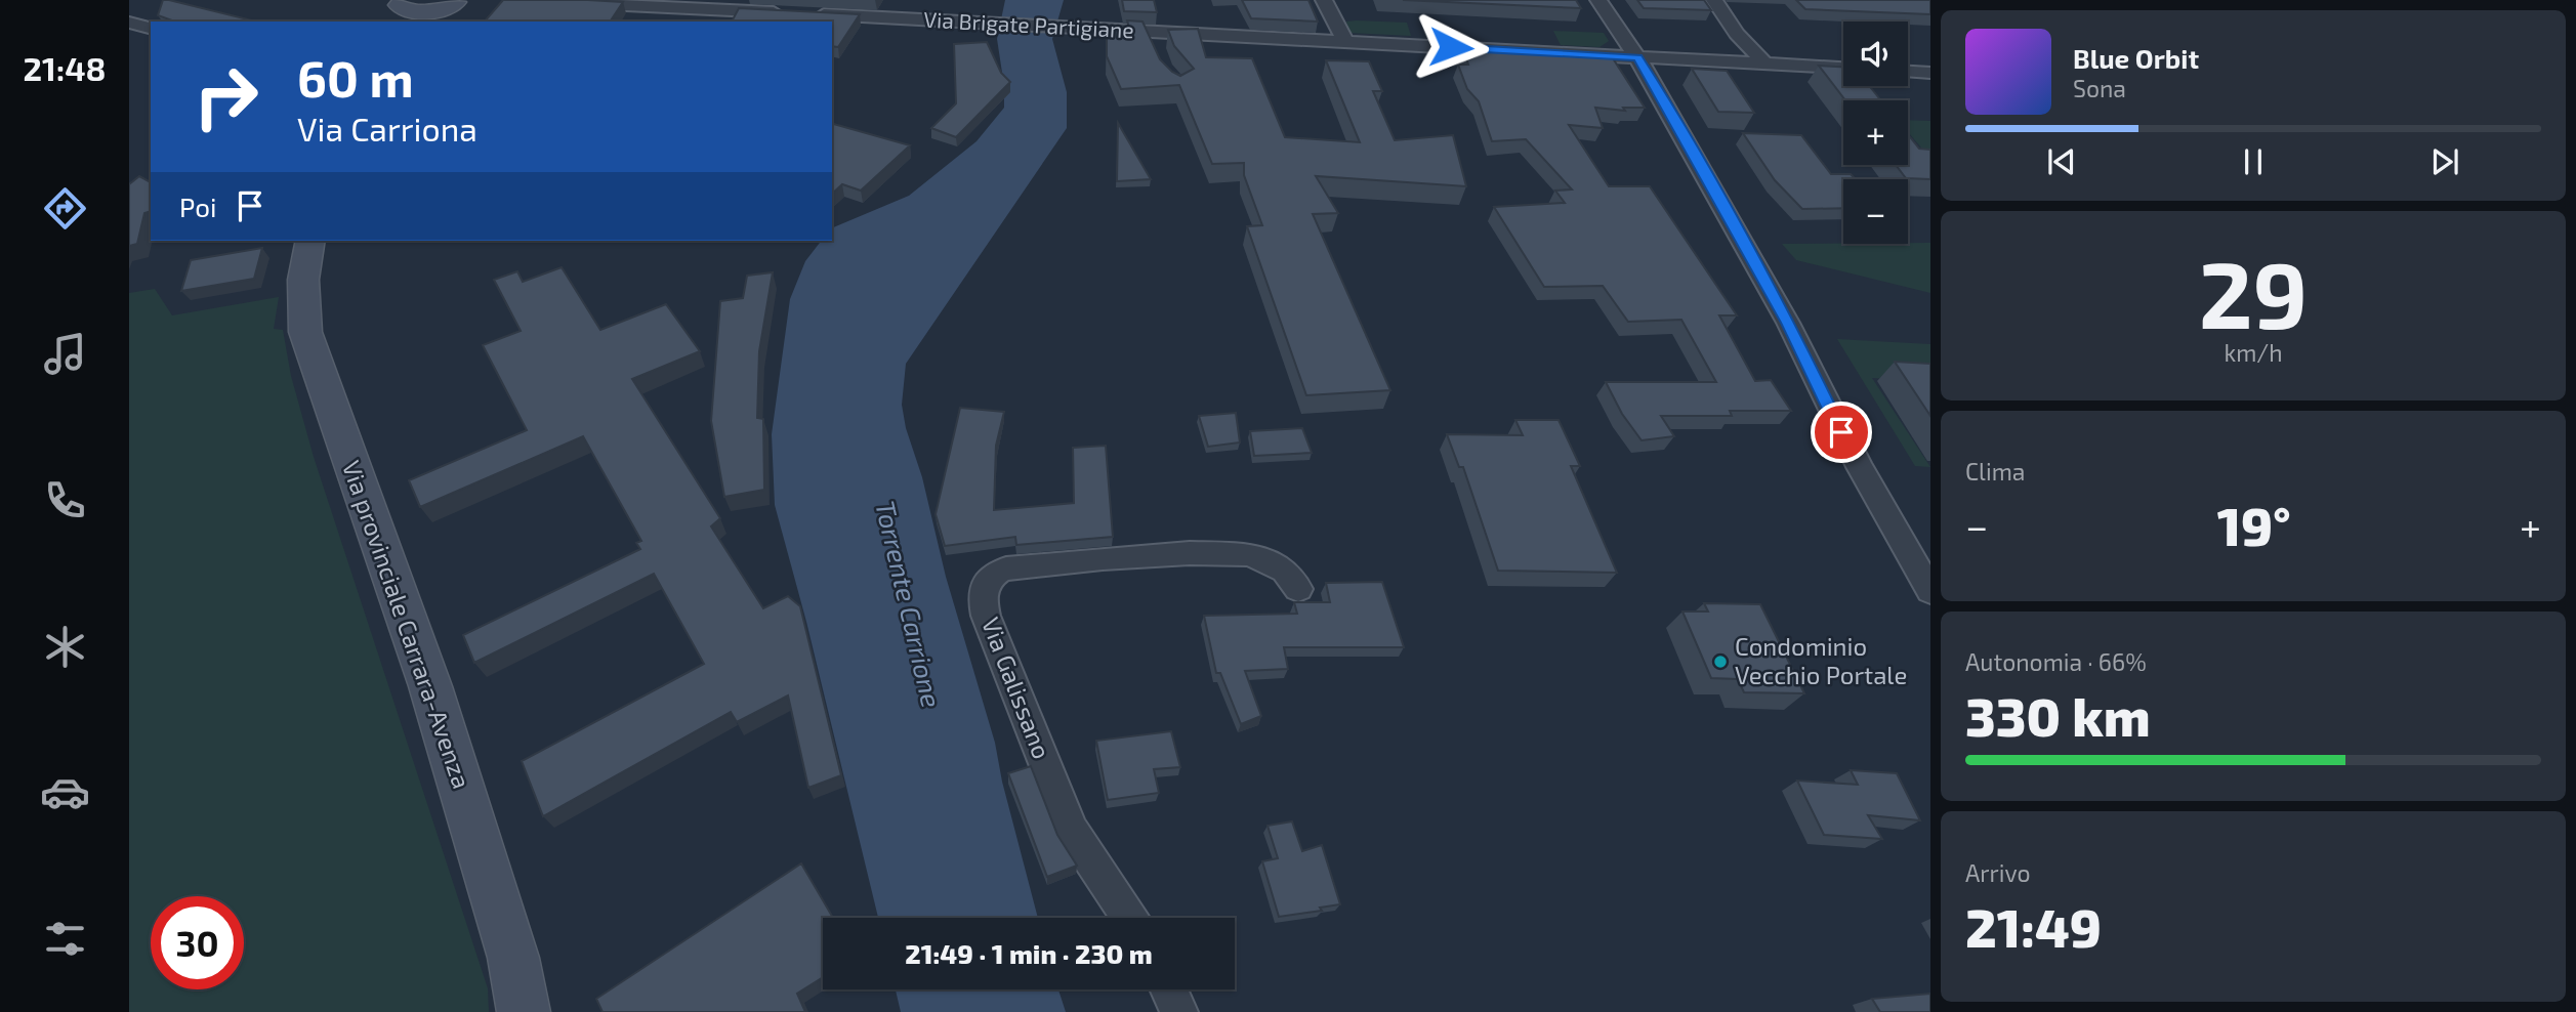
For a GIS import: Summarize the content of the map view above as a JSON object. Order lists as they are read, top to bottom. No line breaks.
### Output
{"streets":{"main road":["Via provinciale Carrara-Avenza"],"street":["Via Brigate Partigiane","Via Galissano"]},"water":["Torrente Carrione"],"places":["Condominio Vecchio Portale"],"page":{"tabs":"21:48","map_buttons":["+","−"],"turn":["60 m","Via Carriona"],"song":["Blue Orbit","Sona"],"then":"Poi","tile":[["29","km/h"],"Clima",["Autonomia · 66%","330 km"],["Arrivo","21:49"]],"heat":["−","19°","+"],"limit":"30","trip":"21:49 · 1 min · 230 m"}}
